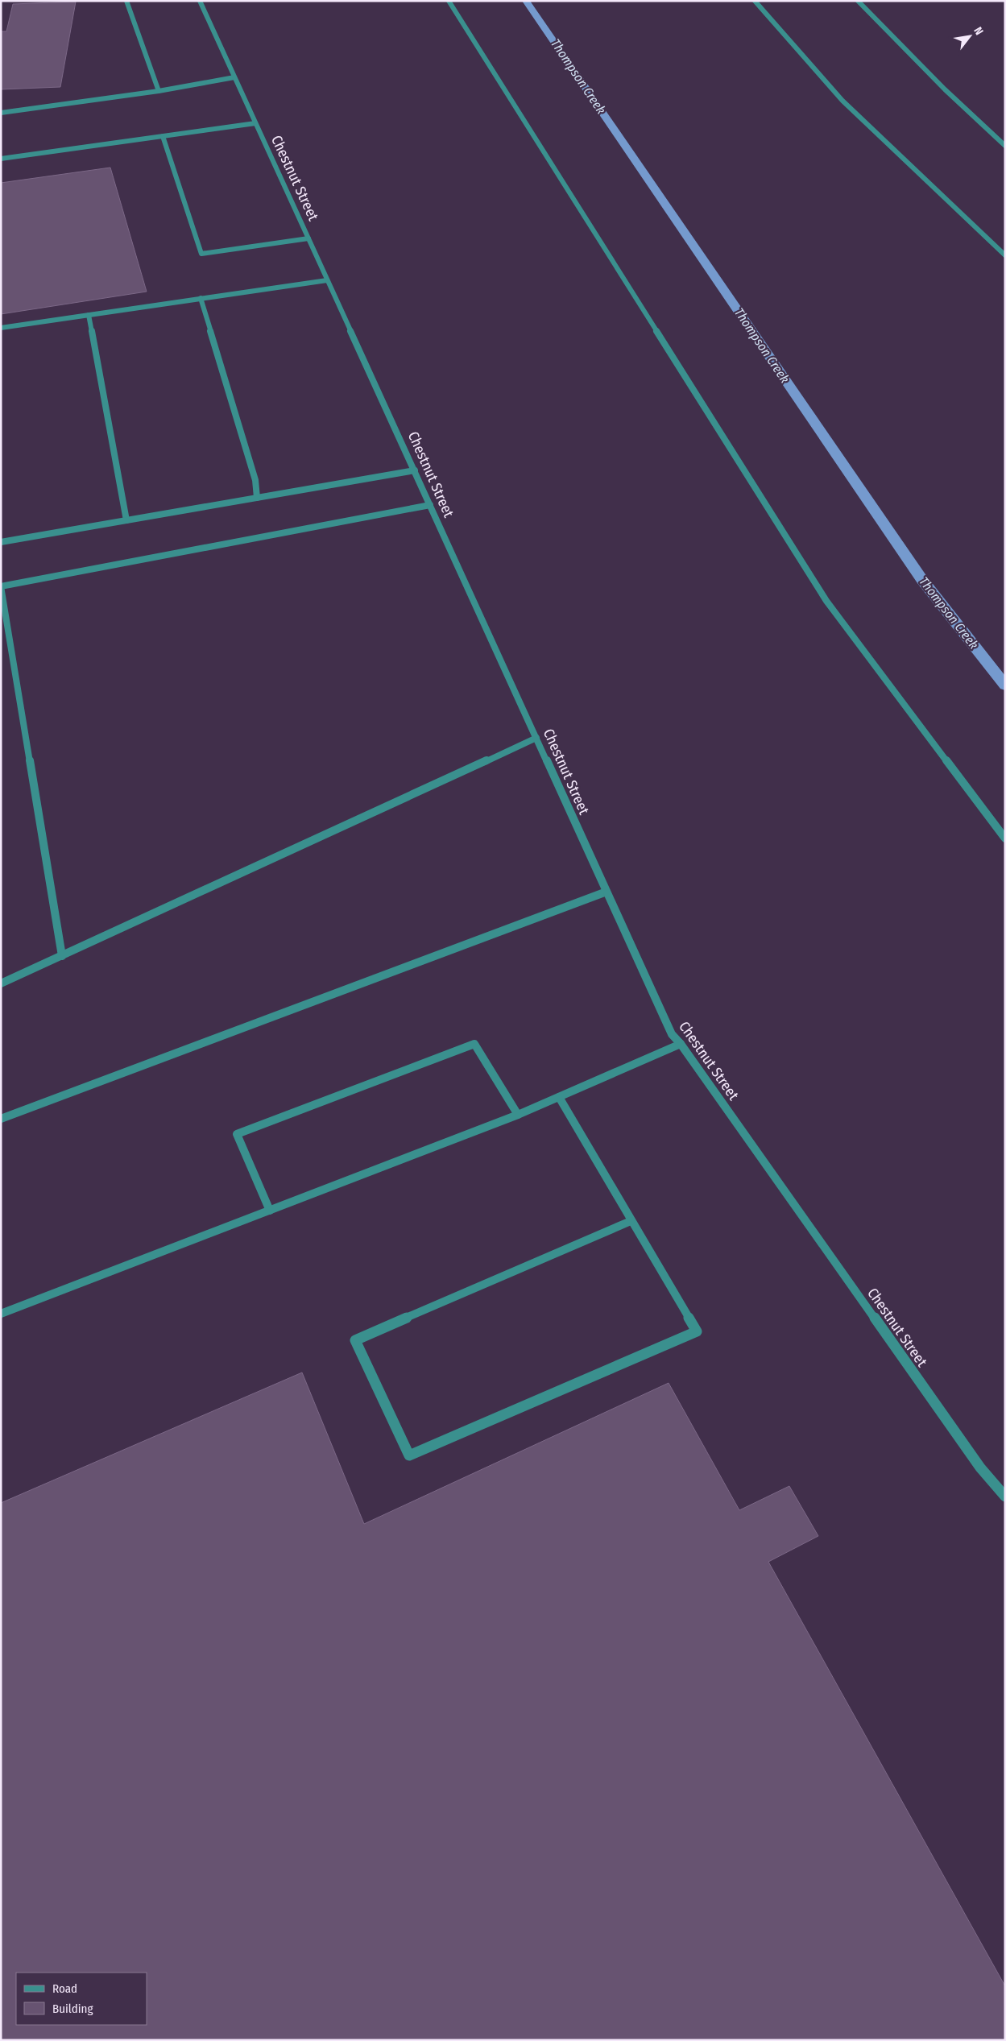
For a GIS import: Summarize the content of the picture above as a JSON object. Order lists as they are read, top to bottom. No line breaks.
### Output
{"streets":{"street":["Chestnut Street"]},"water":["Thompson Creek"],"legend":["Road","Building"],"north":"top right"}
